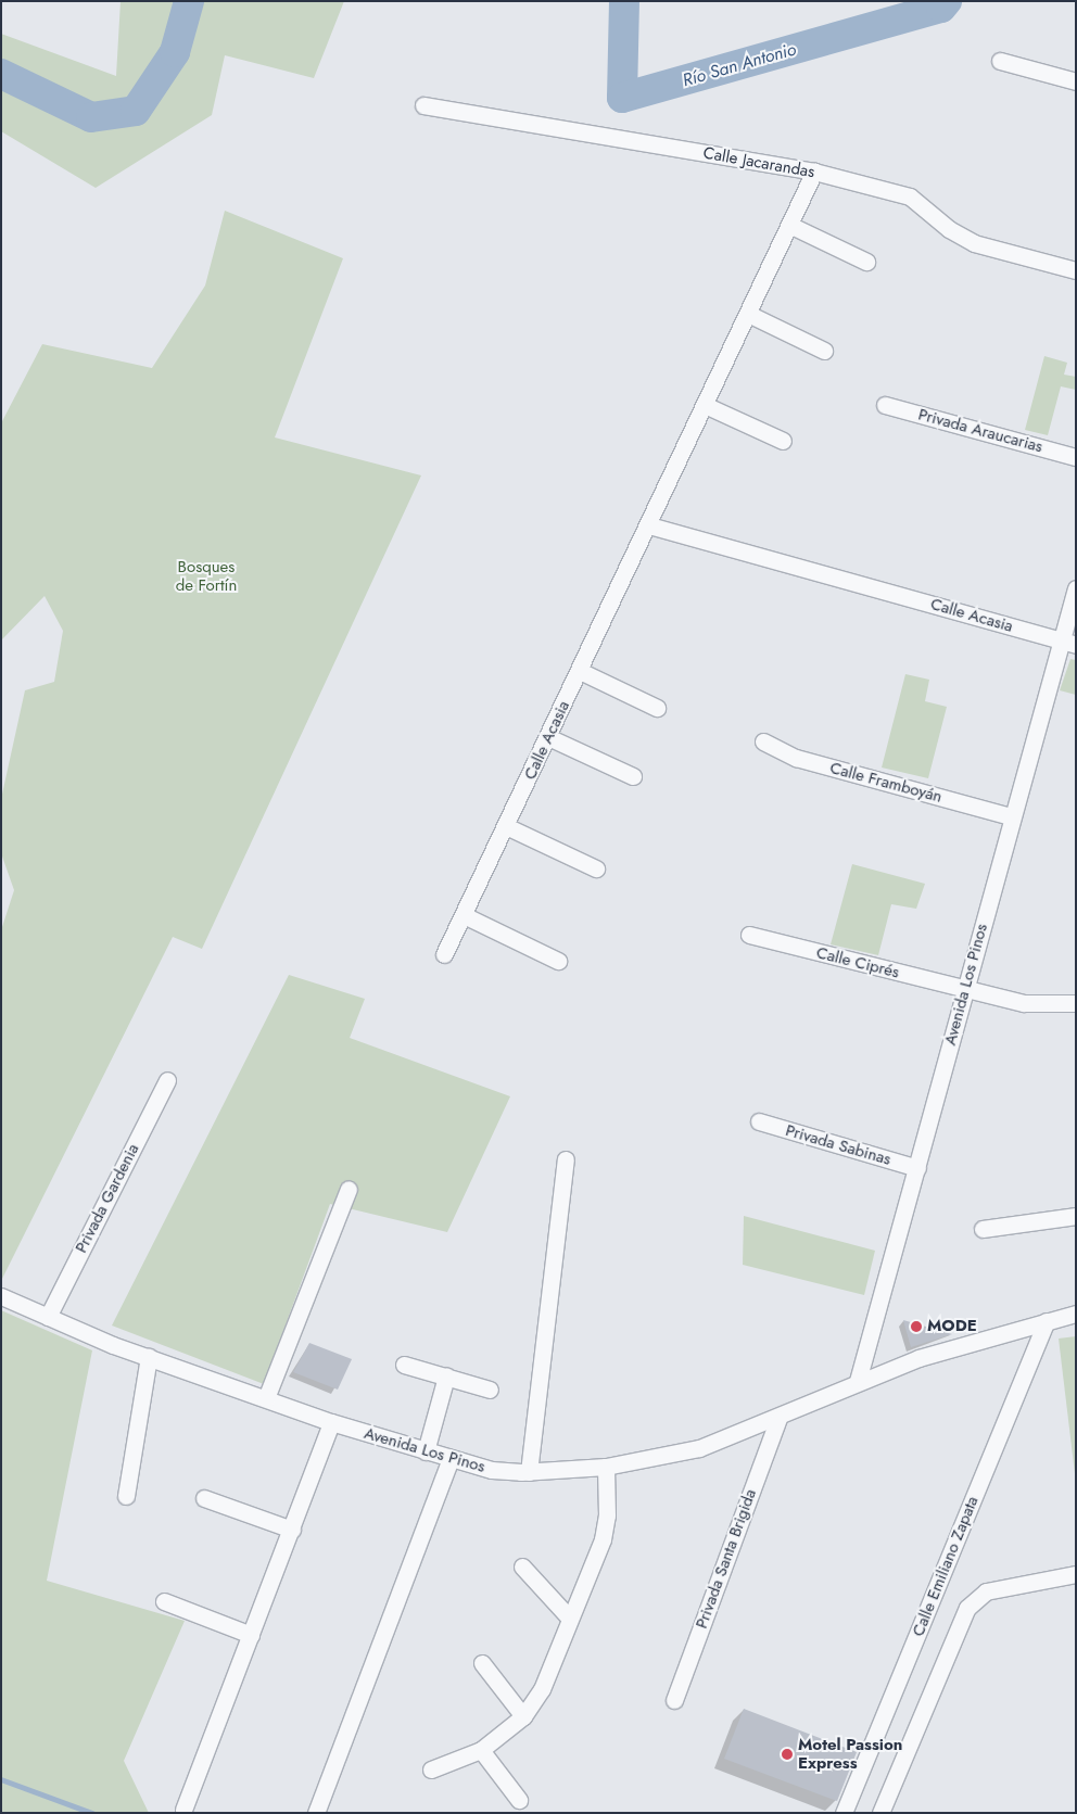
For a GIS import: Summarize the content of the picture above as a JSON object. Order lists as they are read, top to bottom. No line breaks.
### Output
{"streets":{"street":["Calle Jacarandas","Privada Araucarias","Calle Acasia","Calle Framboyán","Calle Ciprés","Avenida Los Pinos","Privada Sabinas","Privada Gardenia","Privada Santa Brigida","Calle Emiliano Zapata"]},"crossings":[["Calle Jacarandas","Calle Acasia"],["Calle Acasia","Avenida Los Pinos"],["Calle Framboyán","Avenida Los Pinos"],["Calle Ciprés","Avenida Los Pinos"],["Avenida Los Pinos","Privada Sabinas"],["Avenida Los Pinos","Privada Gardenia"],["Avenida Los Pinos","Privada Santa Brigida"],["Avenida Los Pinos","Calle Emiliano Zapata"]],"water":["Río San Antonio"],"parks":["Bosques de Fortín"],"places":["MODE","Motel Passion Express"]}
